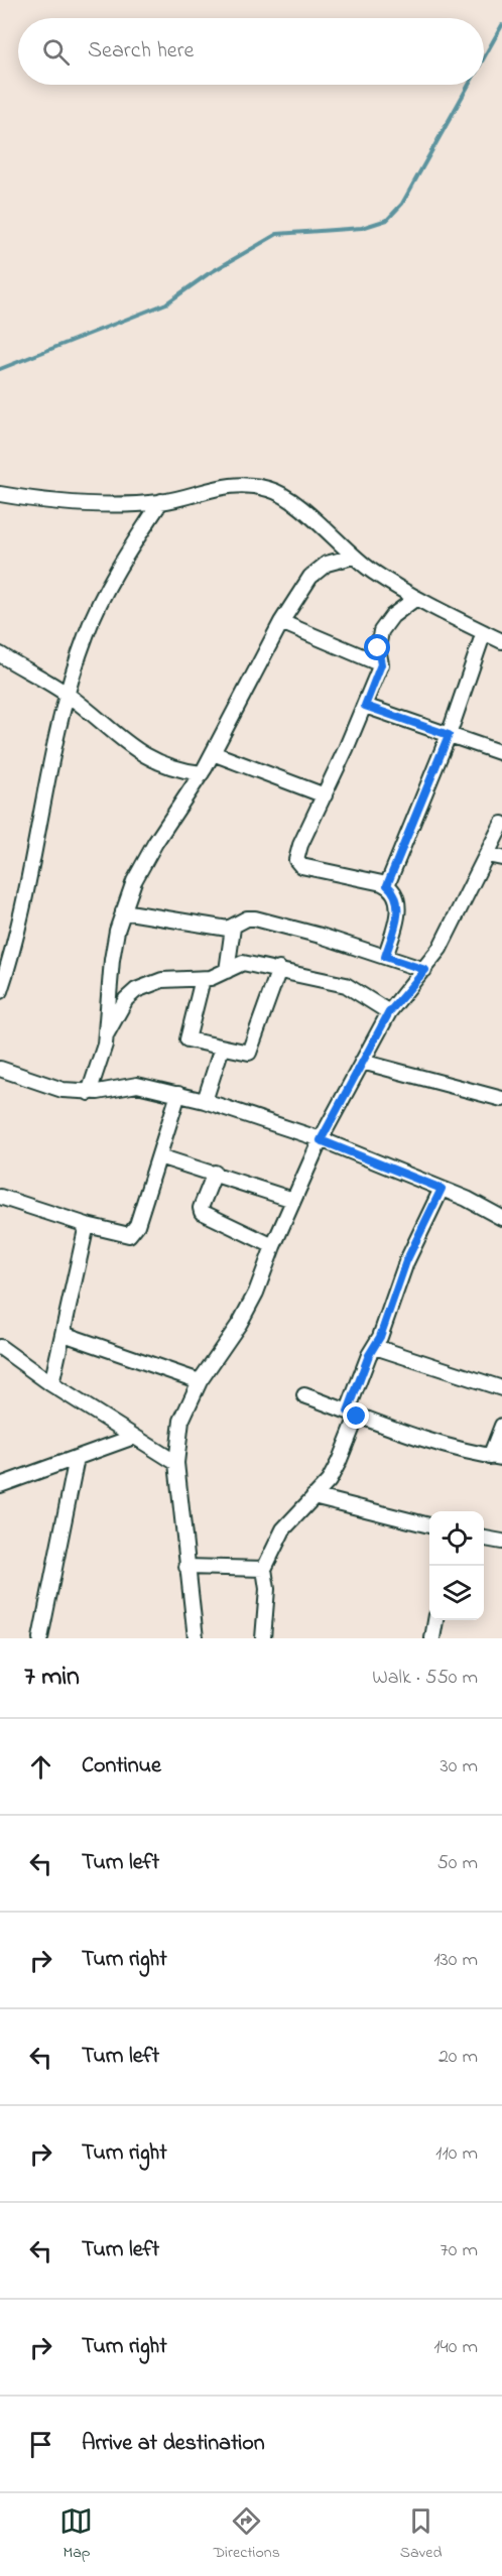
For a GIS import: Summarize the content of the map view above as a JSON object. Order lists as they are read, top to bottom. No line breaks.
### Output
{"page":{"search":"Search here","heading":["7 min","Walk · 550 m"],"list":[["Continue","30 m"],["Turn left","50 m"],["Turn right","130 m"],["Turn left","20 m"],["Turn right","110 m"],["Turn left","70 m"],["Turn right","140 m"],"Arrive at destination"],"nav":["Map","Directions","Saved"]}}
